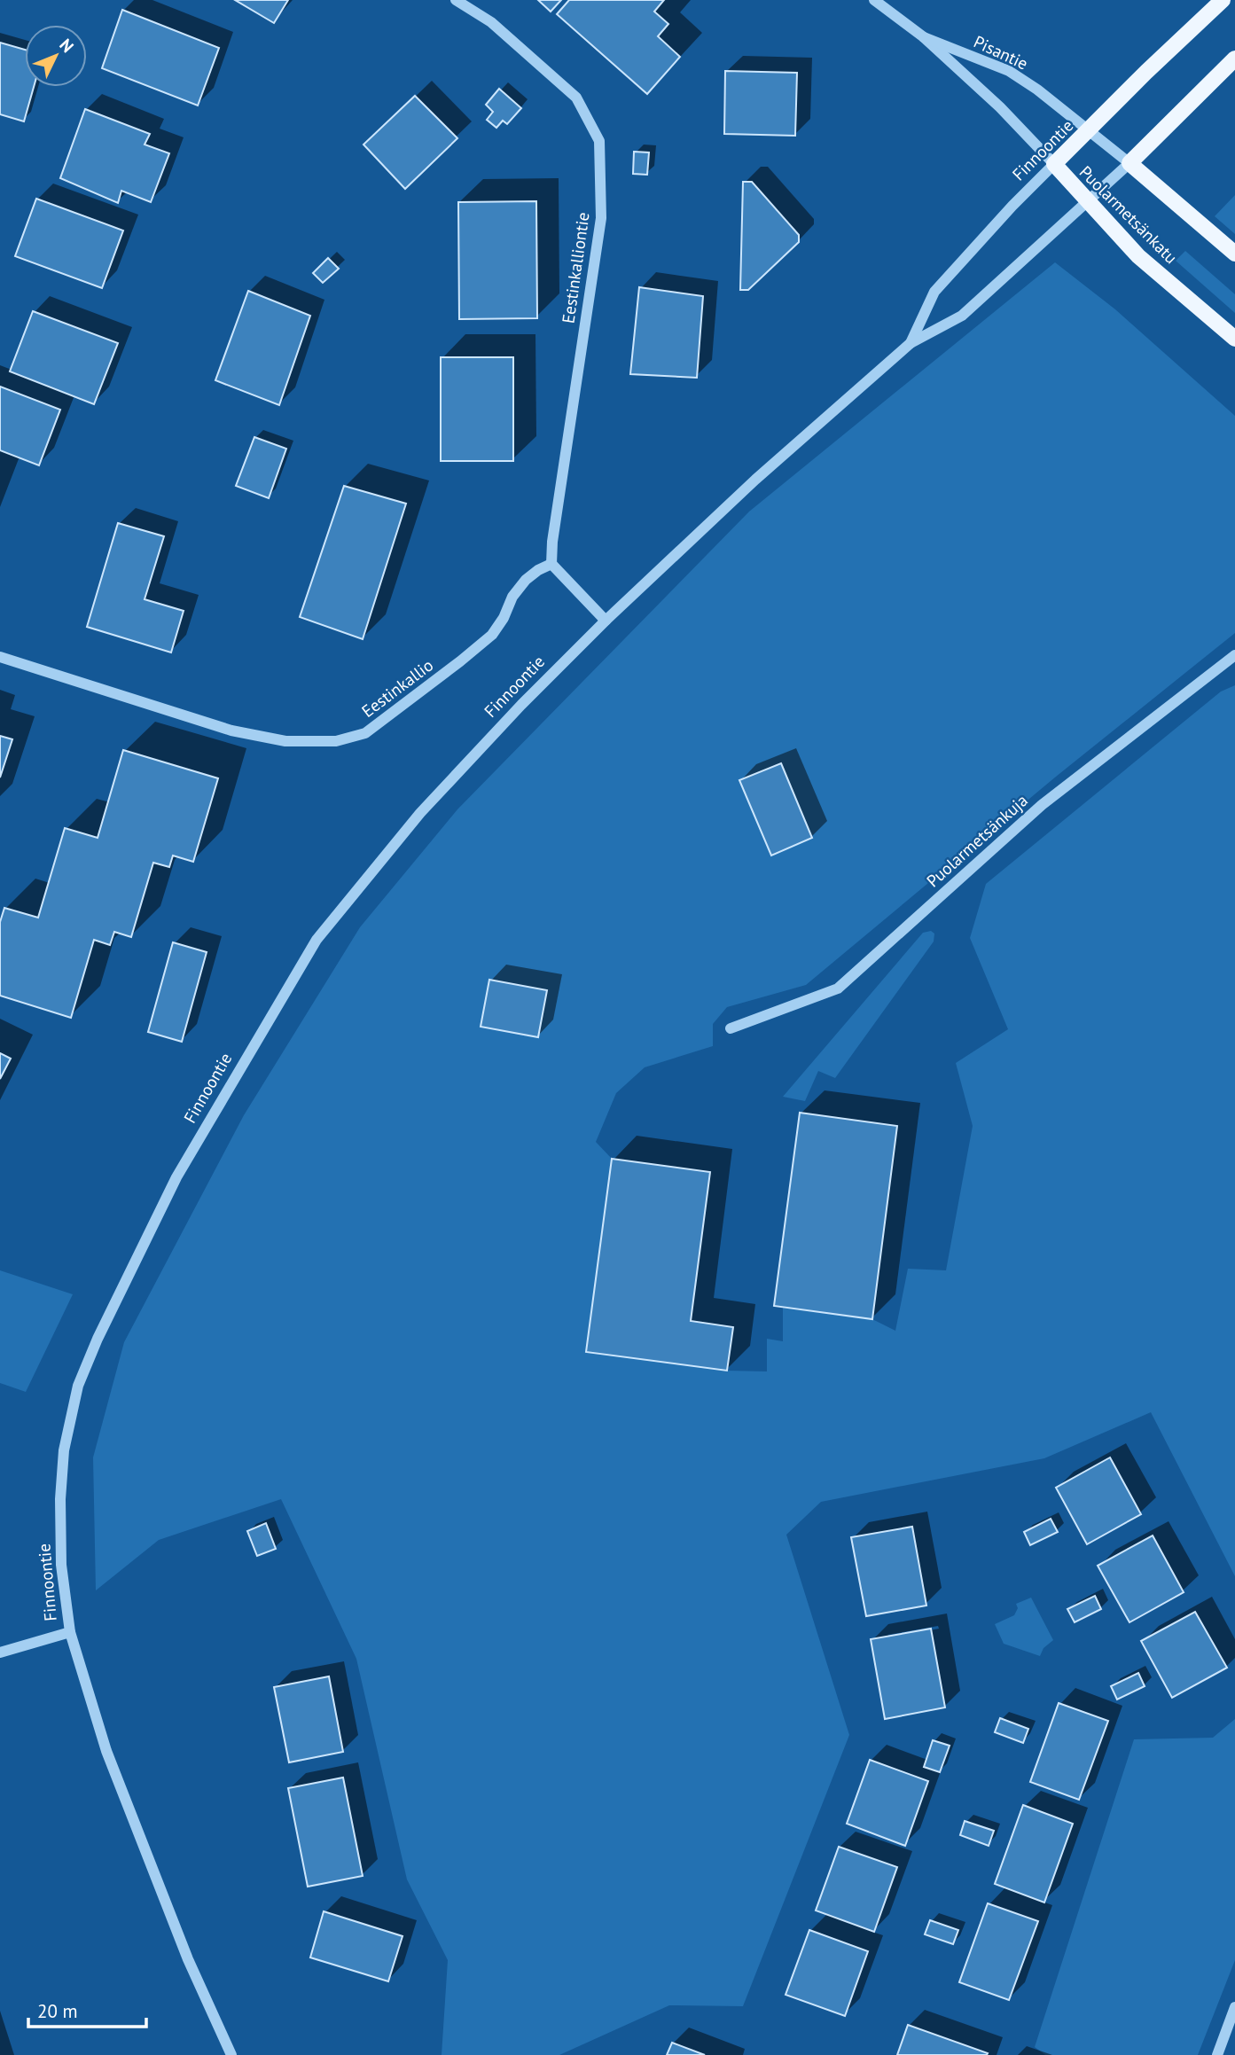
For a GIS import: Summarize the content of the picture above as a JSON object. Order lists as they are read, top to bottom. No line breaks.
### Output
{"streets":{"main road":["Finnoontie","Puolarmetsänkatu"],"street":["Pisantie","Eestinkalliontie","Eestinkallio","Puolarmetsänkuja"]},"crossings":[["Pisantie","Finnoontie"],["Pisantie","Puolarmetsänkatu"],["Finnoontie","Puolarmetsänkatu"],["Eestinkalliontie","Eestinkallio"]],"scale_bar":"20 m","north":"top right"}
